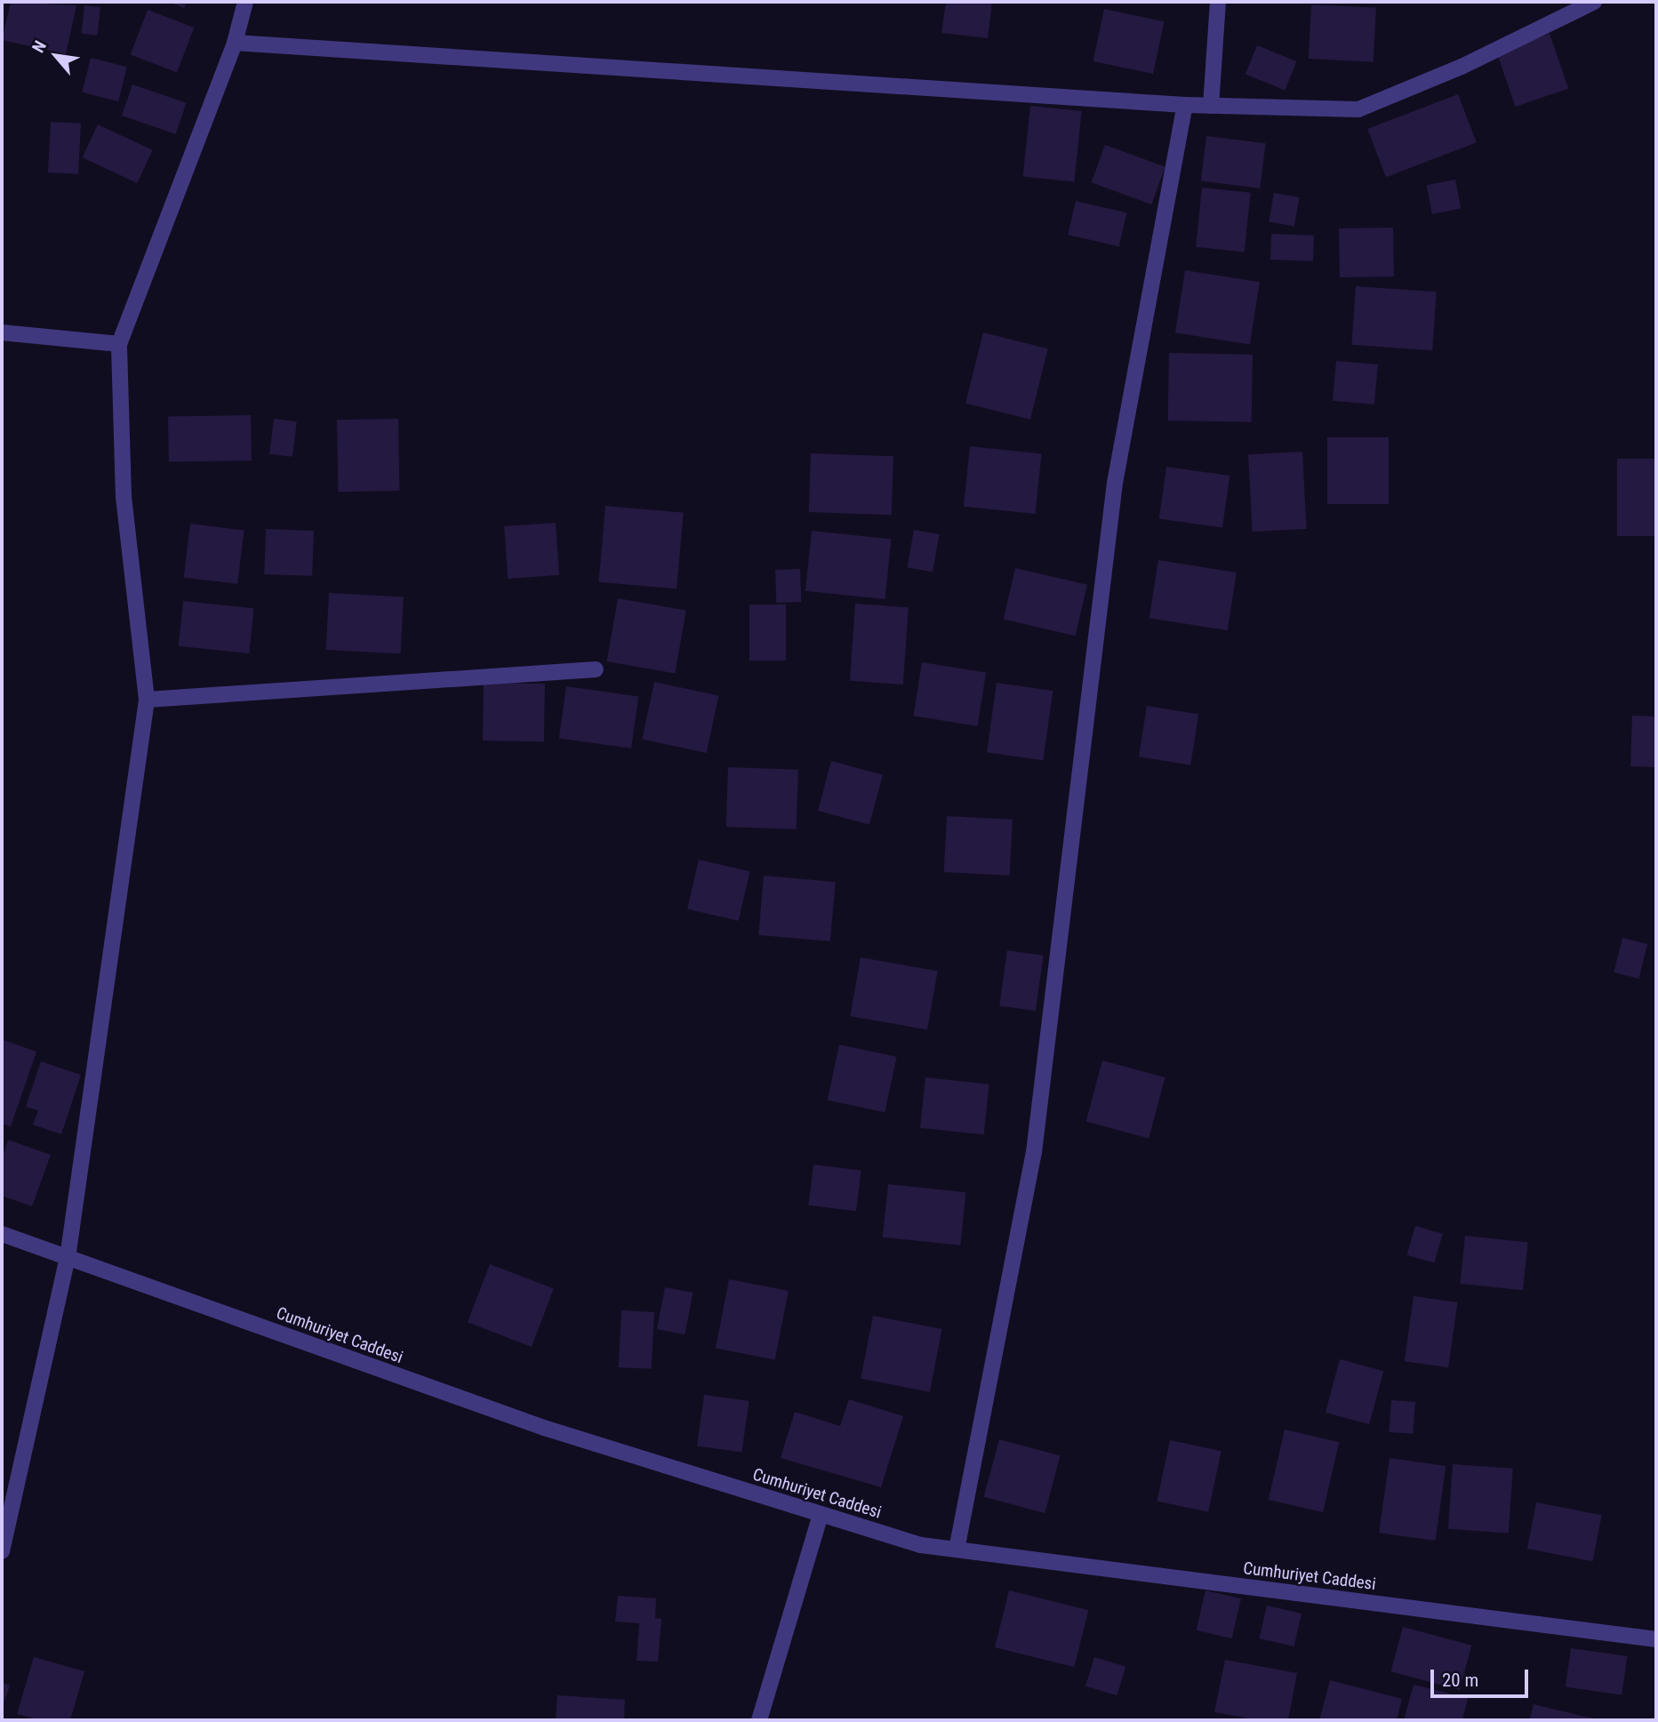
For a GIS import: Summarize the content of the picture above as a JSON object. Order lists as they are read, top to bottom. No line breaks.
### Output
{"streets":{"street":["Cumhuriyet Caddesi"]},"scale_bar":"20 m","north":"top left"}
